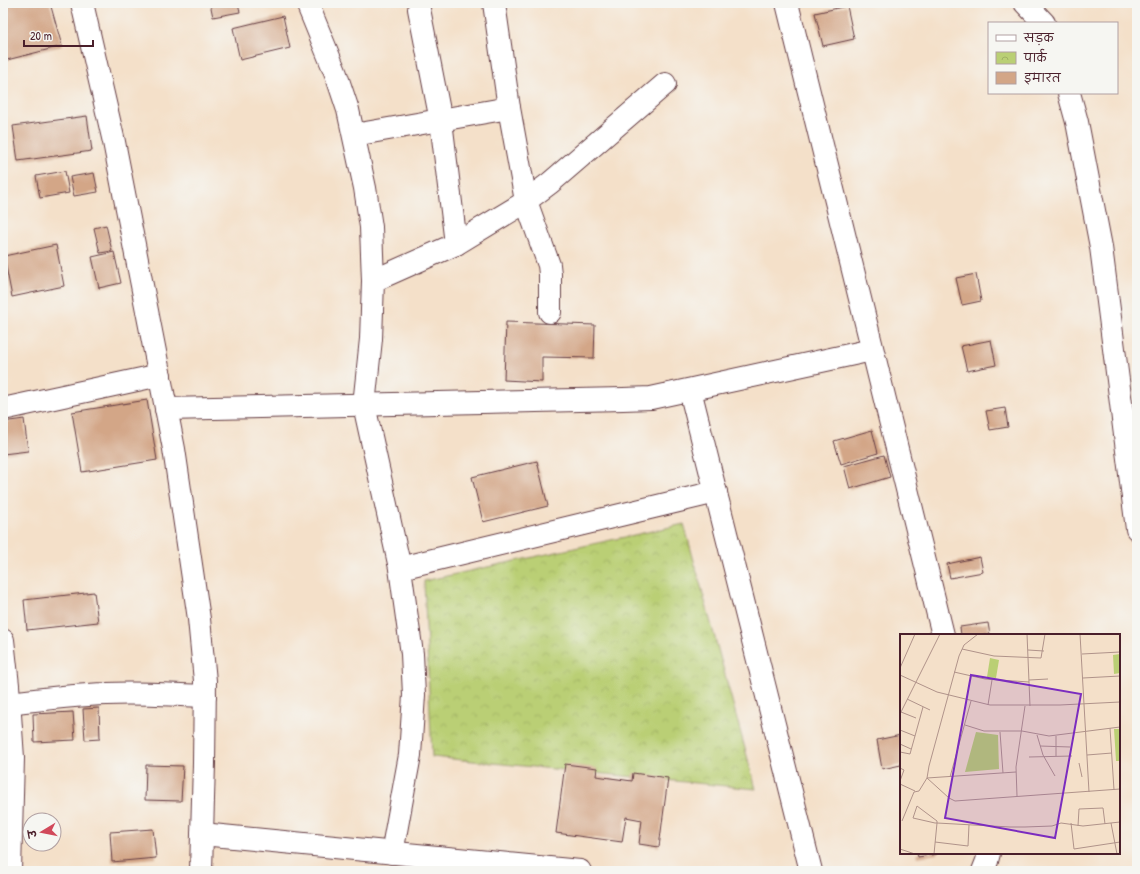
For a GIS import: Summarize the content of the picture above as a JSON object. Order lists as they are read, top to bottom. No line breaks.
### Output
{"legend":["सड़क","पार्क","इमारत"],"scale_bar":"20 m","north":"left"}
